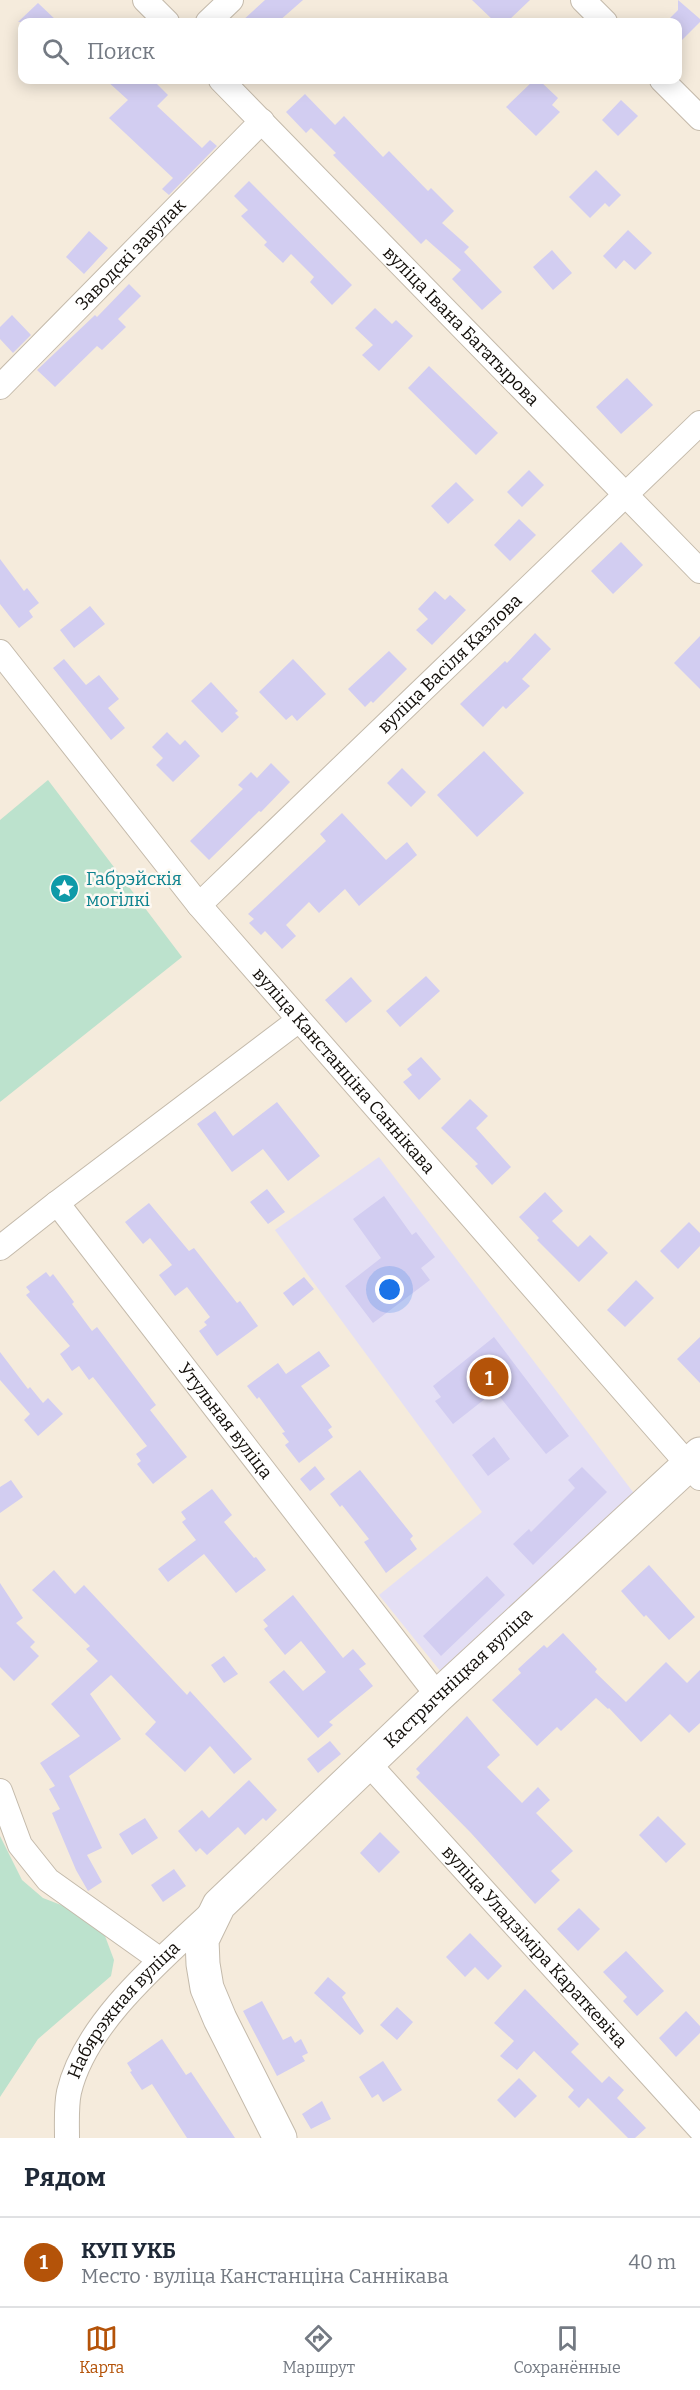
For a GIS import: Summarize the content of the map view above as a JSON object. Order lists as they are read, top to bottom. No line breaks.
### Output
{"streets":{"main road":["Кастрычніцкая вуліца"],"street":["Заводскі завулак","вуліца Івана Багатырова","вуліца Васіля Казлова","вуліца Канстанціна Саннікава","Утульная вуліца","вуліца Уладзіміра Караткевіча","Набярэжная вуліца"]},"crossings":[["Заводскі завулак","вуліца Івана Багатырова"],["вуліца Івана Багатырова","вуліца Васіля Казлова"],["вуліца Васіля Казлова","вуліца Канстанціна Саннікава"],["вуліца Канстанціна Саннікава","Кастрычніцкая вуліца"],["Утульная вуліца","Кастрычніцкая вуліца"],["Кастрычніцкая вуліца","вуліца Уладзіміра Караткевіча"],["Кастрычніцкая вуліца","Набярэжная вуліца"]],"places":{"place":["Габрэйскія могілкі"]},"page":{"search":"Поиск","pins":"1","heading":"Рядом","list":[{"mark":"1","name":"КУП УКБ","note":"Место · вуліца Канстанціна Саннікава","value":"40 m"}],"nav":["Карта","Маршрут","Сохранённые"]}}
